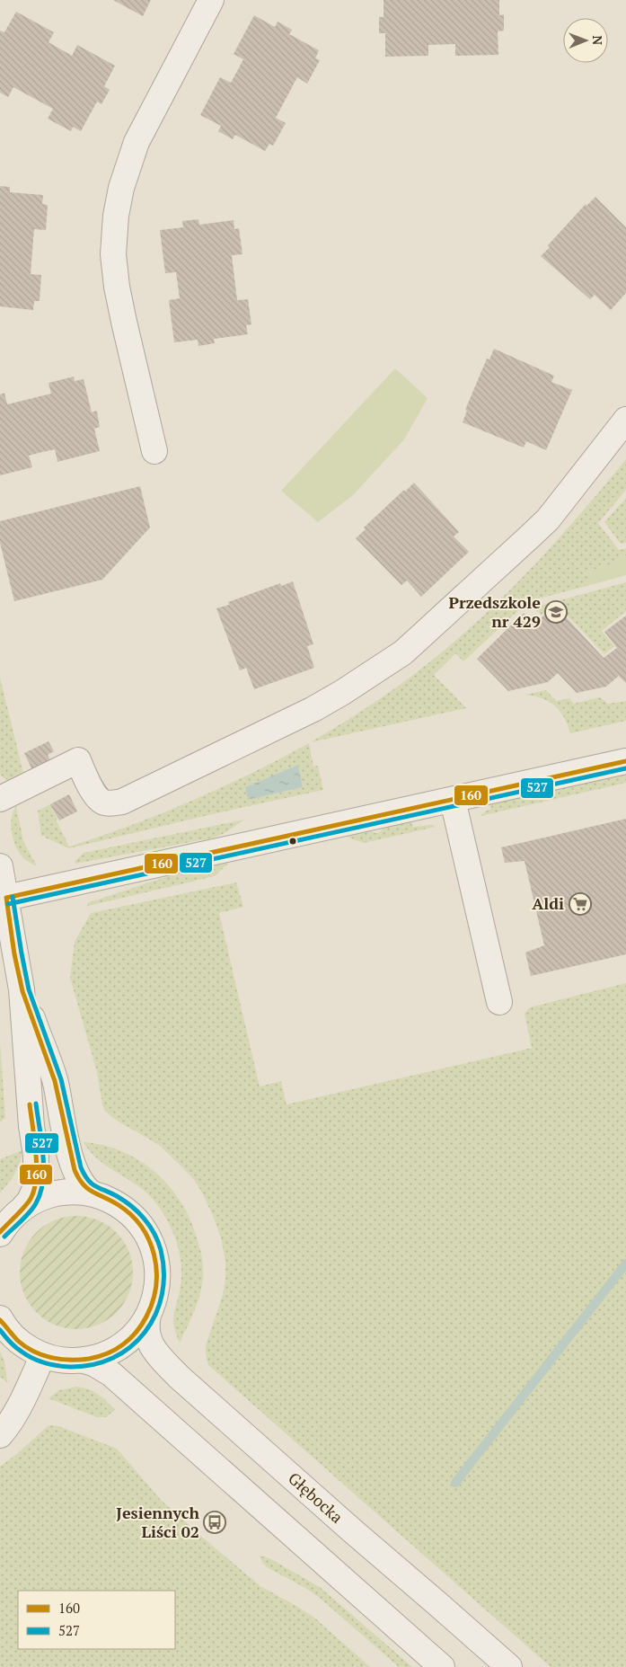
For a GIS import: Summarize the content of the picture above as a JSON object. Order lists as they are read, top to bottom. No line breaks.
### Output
{"streets":{"street":["Głębocka"]},"places":{"school or university":["Przedszkole nr 429"],"supermarket":["Aldi"],"bus stop":["Jesiennych Liści 02"]},"lines":["transit line 160","transit line 527"],"legend":["160","527"],"north":"right"}
